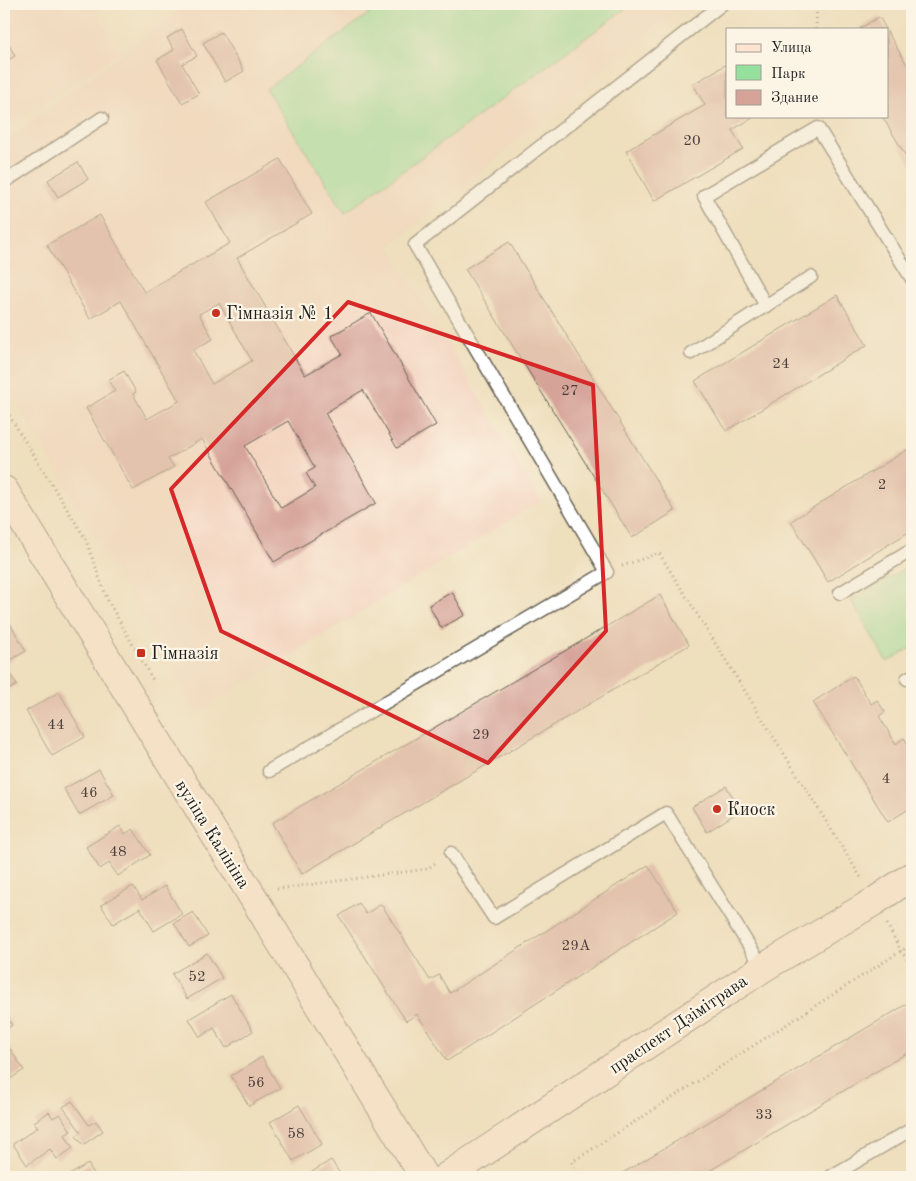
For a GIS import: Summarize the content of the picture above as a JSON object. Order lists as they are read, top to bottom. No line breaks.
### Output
{"streets":{"main road":["вуліца Калініна","праспект Дзімітрава"]},"places":{"other":["Гімназія № 1","Киоск"],"transit":["Гімназія"]},"house_numbers":["20","24","27","2","44","29","4","46","48","29А","52","56","33","58"],"legend":["Улица","Парк","Здание"]}
